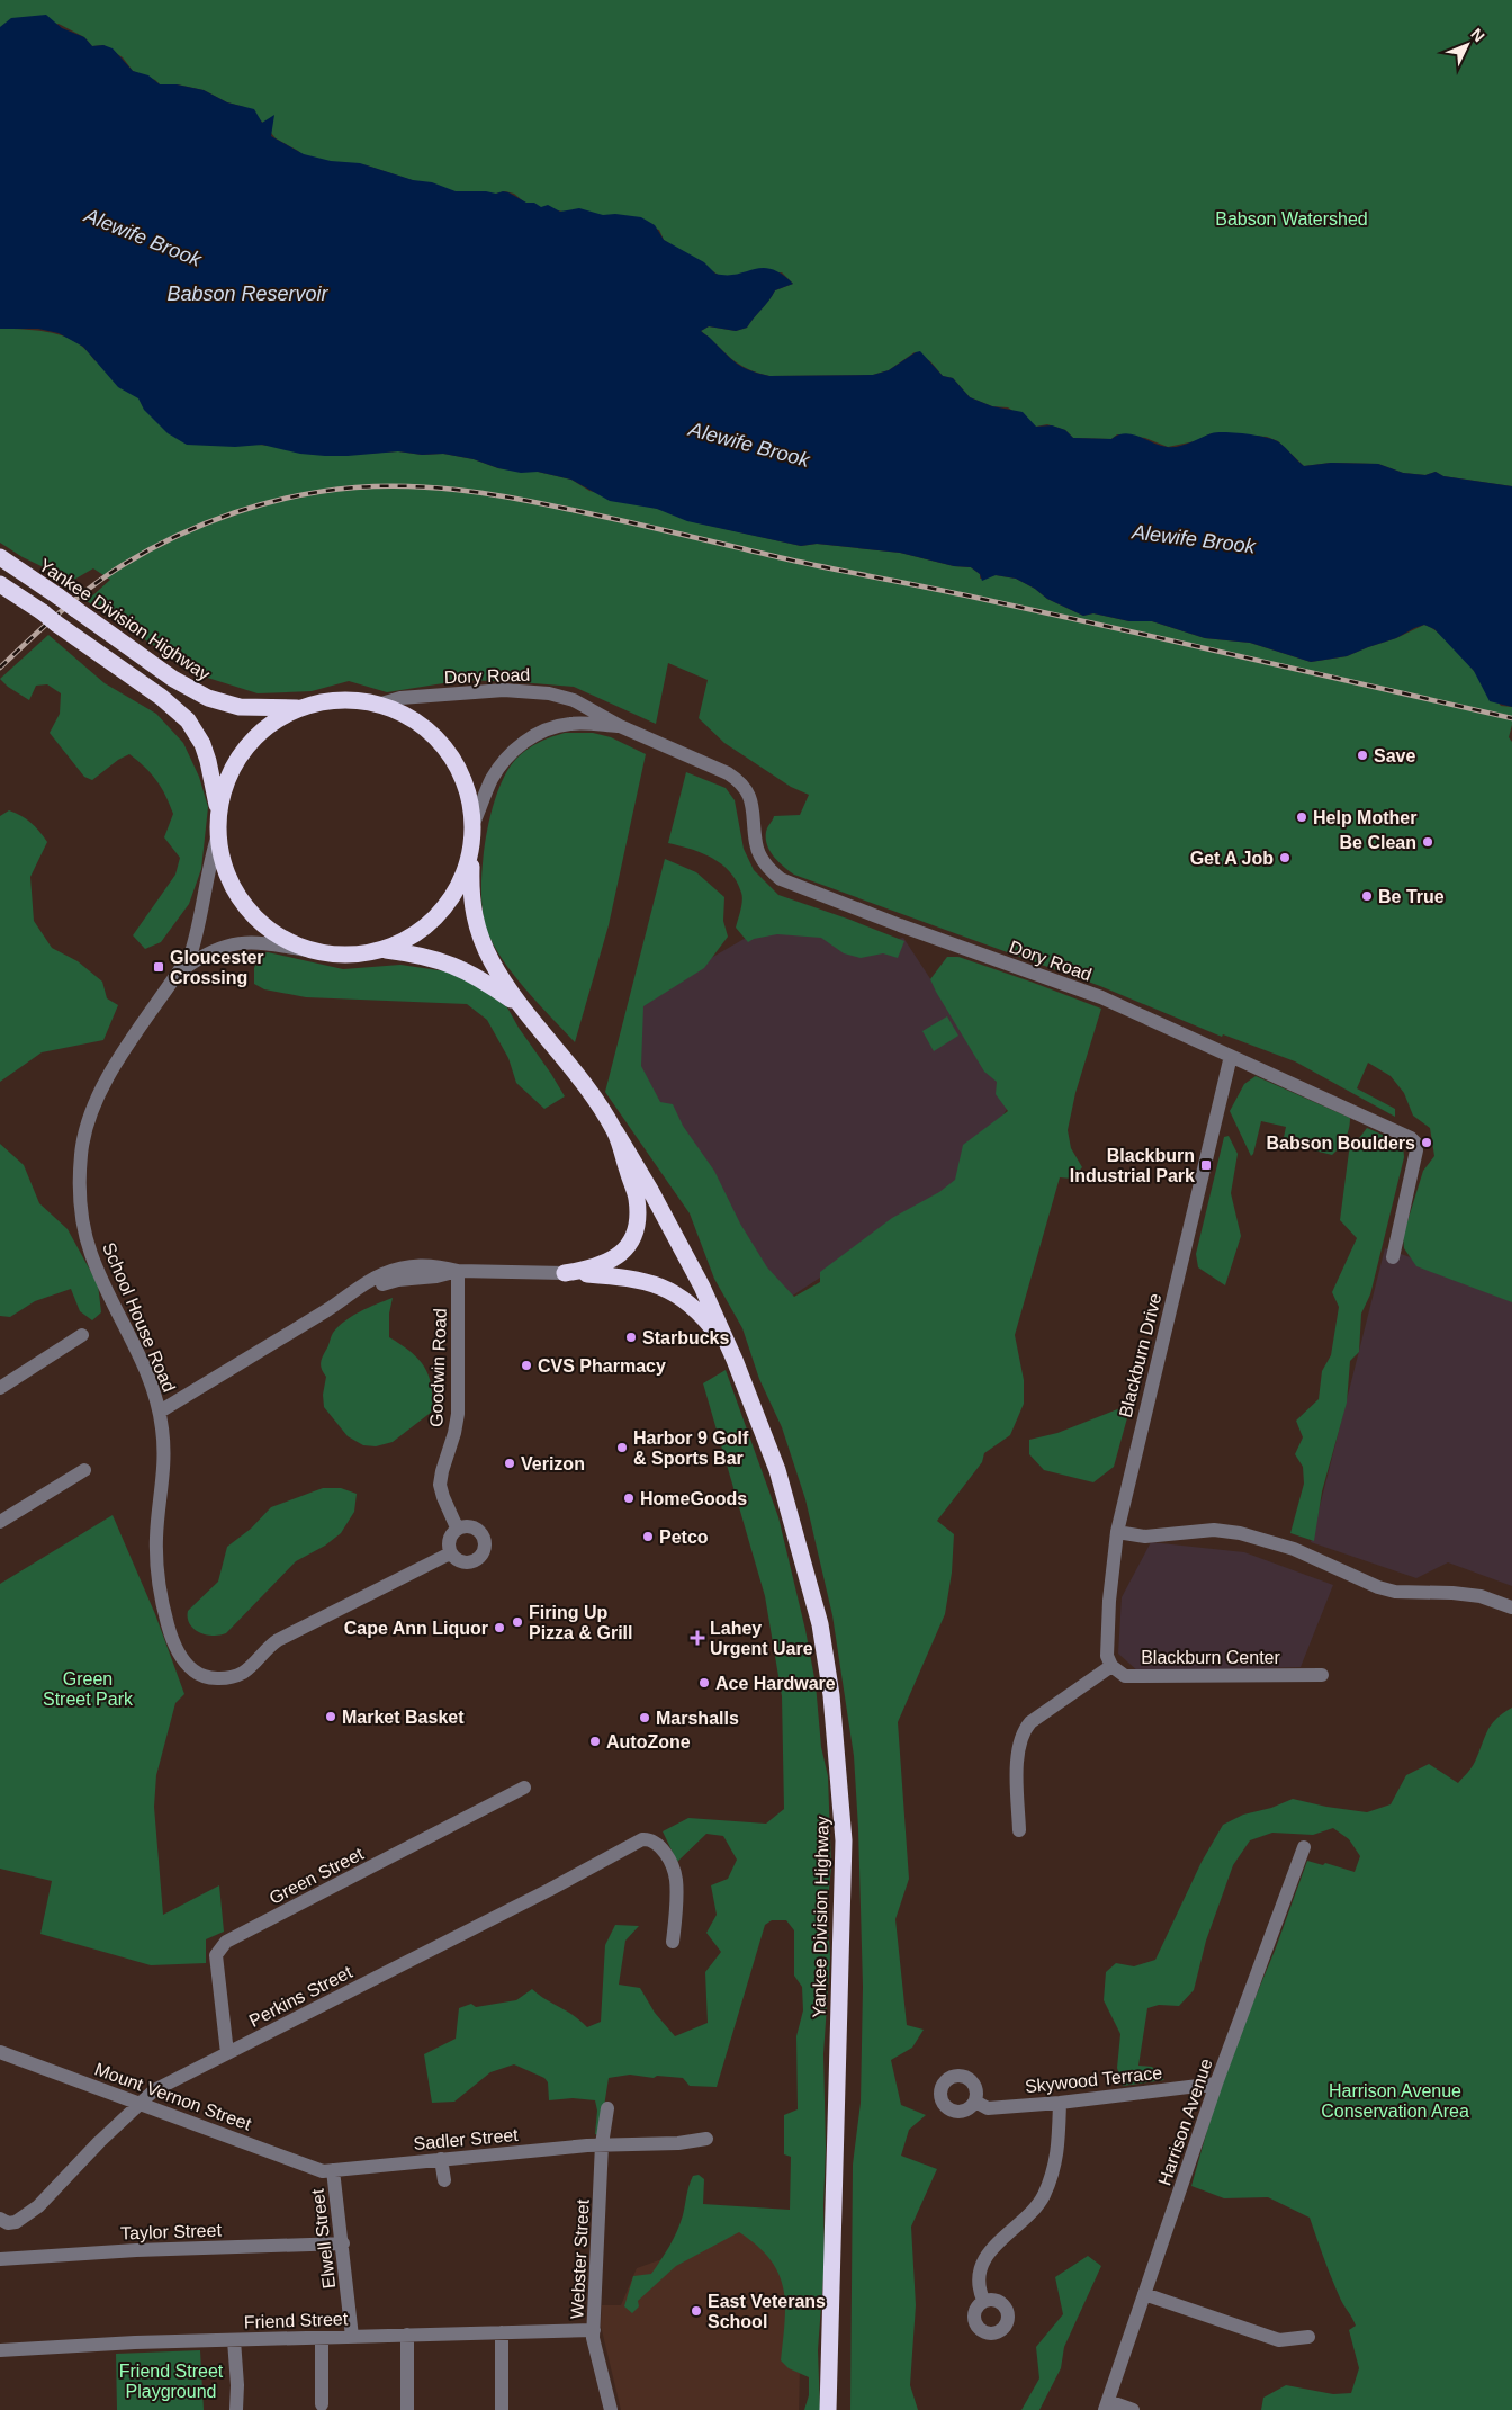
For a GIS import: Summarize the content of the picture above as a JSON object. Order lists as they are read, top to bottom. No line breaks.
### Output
{"streets":{"highway":["Yankee Division Highway"],"street":["Dory Road","School House Road","Blackburn Drive","Goodwin Road","Blackburn Center","Green Street","Perkins Street","Skywood Terrace","Mount Vernon Street","Harrison Avenue","Sadler Street","Taylor Street","Elwell Street","Webster Street","Friend Street"]},"crossings":[["Dory Road","Blackburn Drive"],["School House Road","Goodwin Road"],["Blackburn Drive","Blackburn Center"],["Green Street","Perkins Street"],["Perkins Street","Mount Vernon Street"],["Skywood Terrace","Harrison Avenue"],["Mount Vernon Street","Sadler Street"],["Mount Vernon Street","Elwell Street"],["Sadler Street","Elwell Street"],["Sadler Street","Webster Street"],["Taylor Street","Elwell Street"],["Elwell Street","Friend Street"],["Webster Street","Friend Street"]],"water":["Alewife Brook","Babson Reservoir"],"parks":["Babson Watershed","Green Street Park","Harrison Avenue Conservation Area","Friend Street Playground"],"places":{"other":["Save","Help Mother","Be Clean","Get A Job","Be True","Babson Boulders","Starbucks","CVS Pharmacy","Harbor 9 Golf & Sports Bar","Verizon","HomeGoods","Petco","Firing Up Pizza & Grill","Cape Ann Liquor","Ace Hardware","Market Basket","Marshalls","AutoZone","East Veterans School"],"transit":["Gloucester Crossing","Blackburn Industrial Park"],"health":["Lahey Urgent Uare"]},"north":"top right"}
